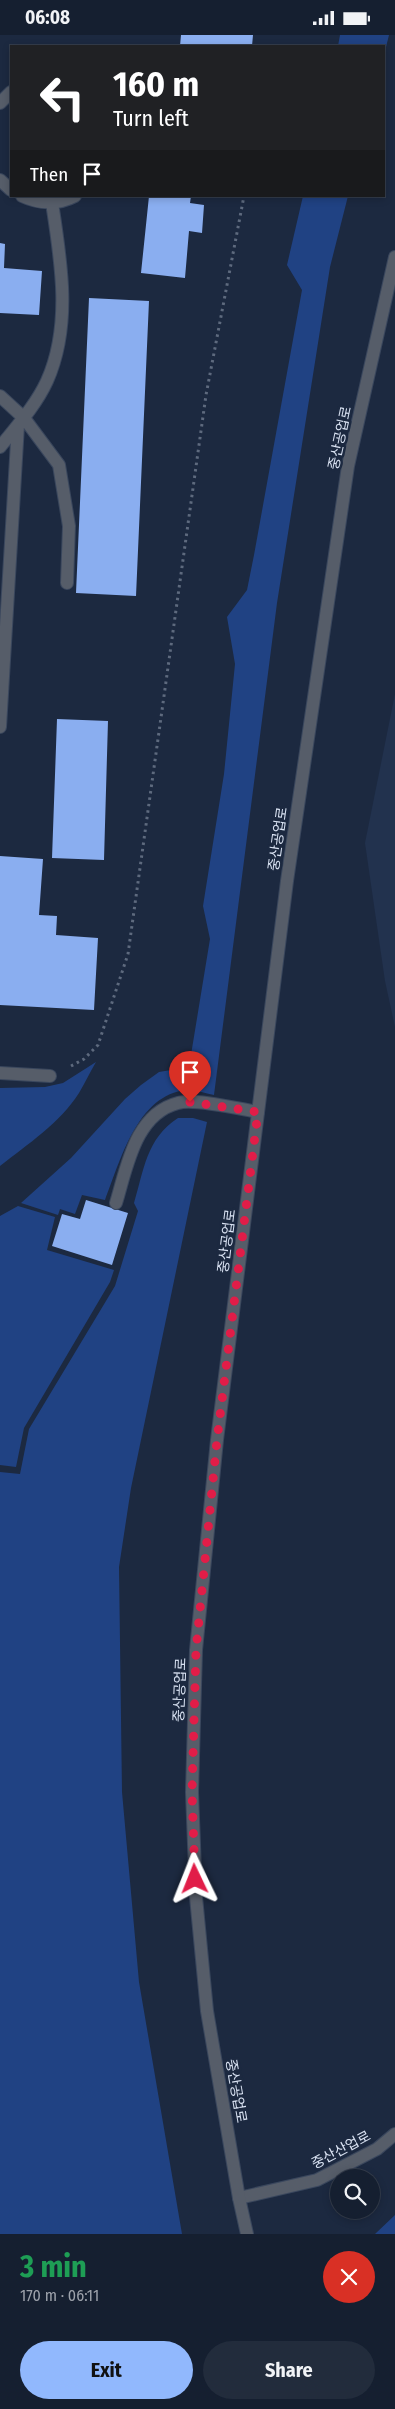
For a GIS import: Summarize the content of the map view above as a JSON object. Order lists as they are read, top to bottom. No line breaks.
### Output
{"streets":{"street":["중산공업로","중산산업로"]},"crossings":[["중산공업로","중산산업로"]],"page":{"status":"06:08","turn":["160 m","Turn left"],"then":"Then","heading":["3 min","170 m · 06:11"],"buttons":["Exit","Share"]}}
